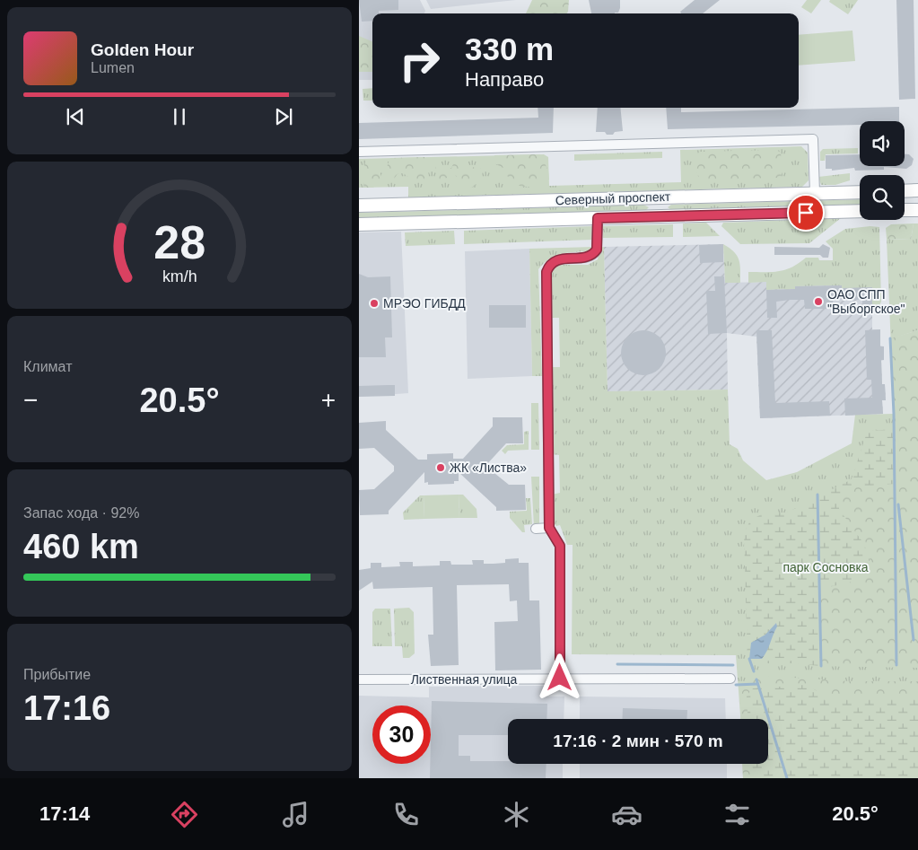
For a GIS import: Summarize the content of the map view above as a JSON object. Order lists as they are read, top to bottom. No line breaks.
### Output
{"streets":{"main road":["Северный проспект"],"street":["Лиственная улица"]},"parks":["парк Сосновка"],"places":["ОАО СПП \"Выборгское\"","МРЭО ГИБДД","ЖК «Листва»"],"page":{"turn":["330 m","Направо"],"song":["Golden Hour","Lumen"],"tile":["Климат",["Запас хода · 92%","460 km"],["Прибытие","17:16"]],"heat":["−","20.5°","+"],"limit":"30","trip":"17:16 · 2 мин · 570 m","tabs":["17:14","20.5°"],"gauge":["28","km/h"]}}
